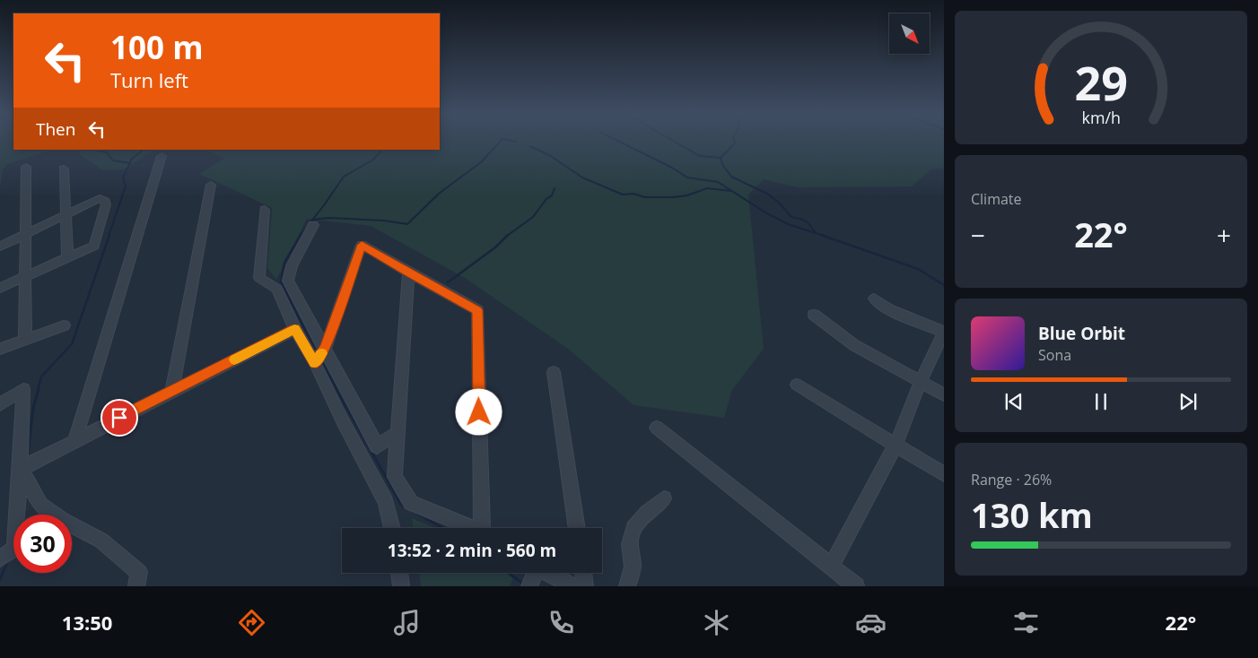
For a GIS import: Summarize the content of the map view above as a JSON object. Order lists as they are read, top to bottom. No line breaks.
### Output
{"north":"bottom right","page":{"turn":["100 m","Turn left"],"then":"Then","tile":["Climate",["Range · 26%","130 km"]],"heat":["−","22°","+"],"song":["Blue Orbit","Sona"],"limit":"30","trip":"13:52 · 2 min · 560 m","tabs":["13:50","22°"],"gauge":["29","km/h"]}}
